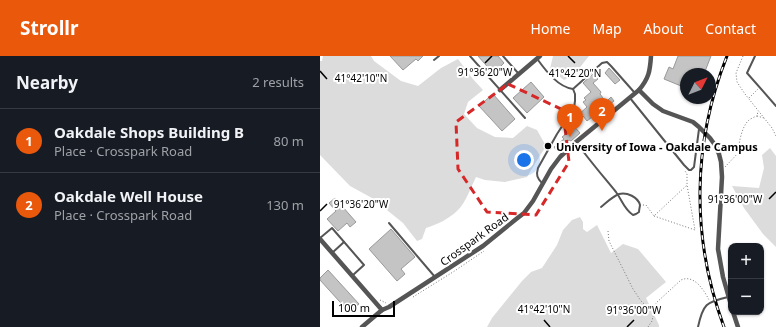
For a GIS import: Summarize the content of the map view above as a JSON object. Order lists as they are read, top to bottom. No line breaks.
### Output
{"streets":{"street":["Crosspark Road"]},"places":["University of Iowa - Oakdale Campus"],"scale_bar":"100 m","north":"top right","page":{"header":"Strollr","nav":["Home","Map","About","Contact"],"heading":["Nearby","2 results"],"pins":["2","1"],"list":[{"mark":"1","name":"Oakdale Shops Building B","note":"Place · Crosspark Road","value":"80 m"},{"mark":"2","name":"Oakdale Well House","note":"Place · Crosspark Road","value":"130 m"}],"map_buttons":["+","−"],"scale":"100 m"},"coordinates":["91°36'20\"W","41°42'20\"N","41°42'10\"N","91°36'00\"W"]}
